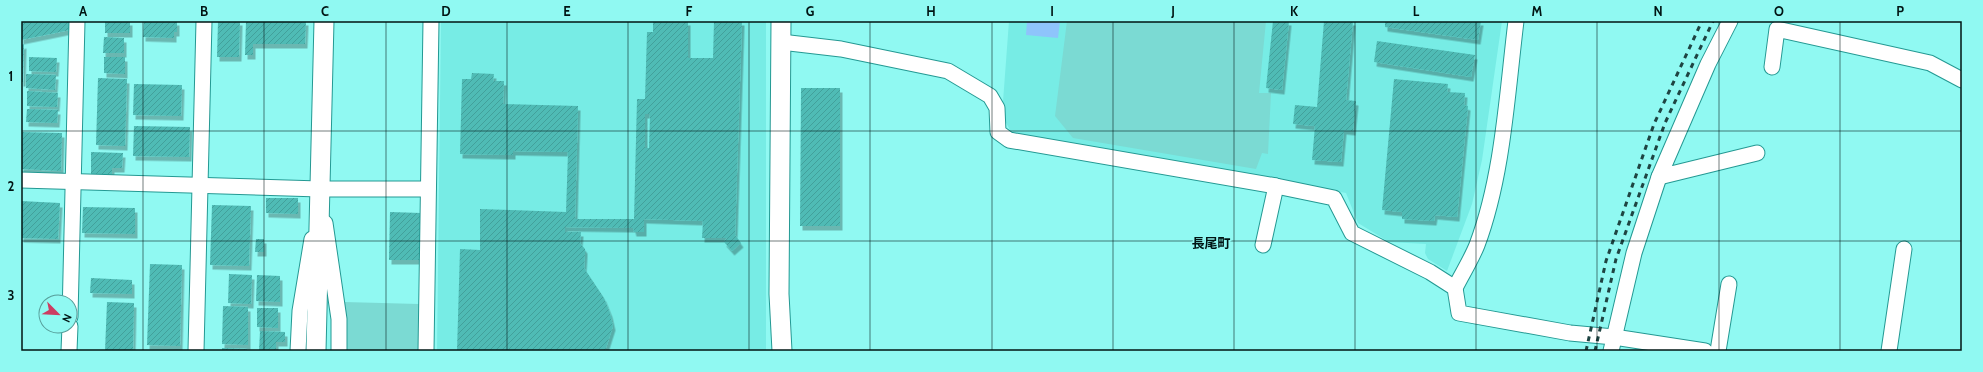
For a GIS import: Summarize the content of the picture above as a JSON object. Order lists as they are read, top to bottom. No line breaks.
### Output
{"districts":["長尾町"],"north":"bottom right","grid":{"columns":["A","B","C","D","E","F","G","H","I","J","K","L","M","N","O","P"],"rows":["1","2","3"]}}
